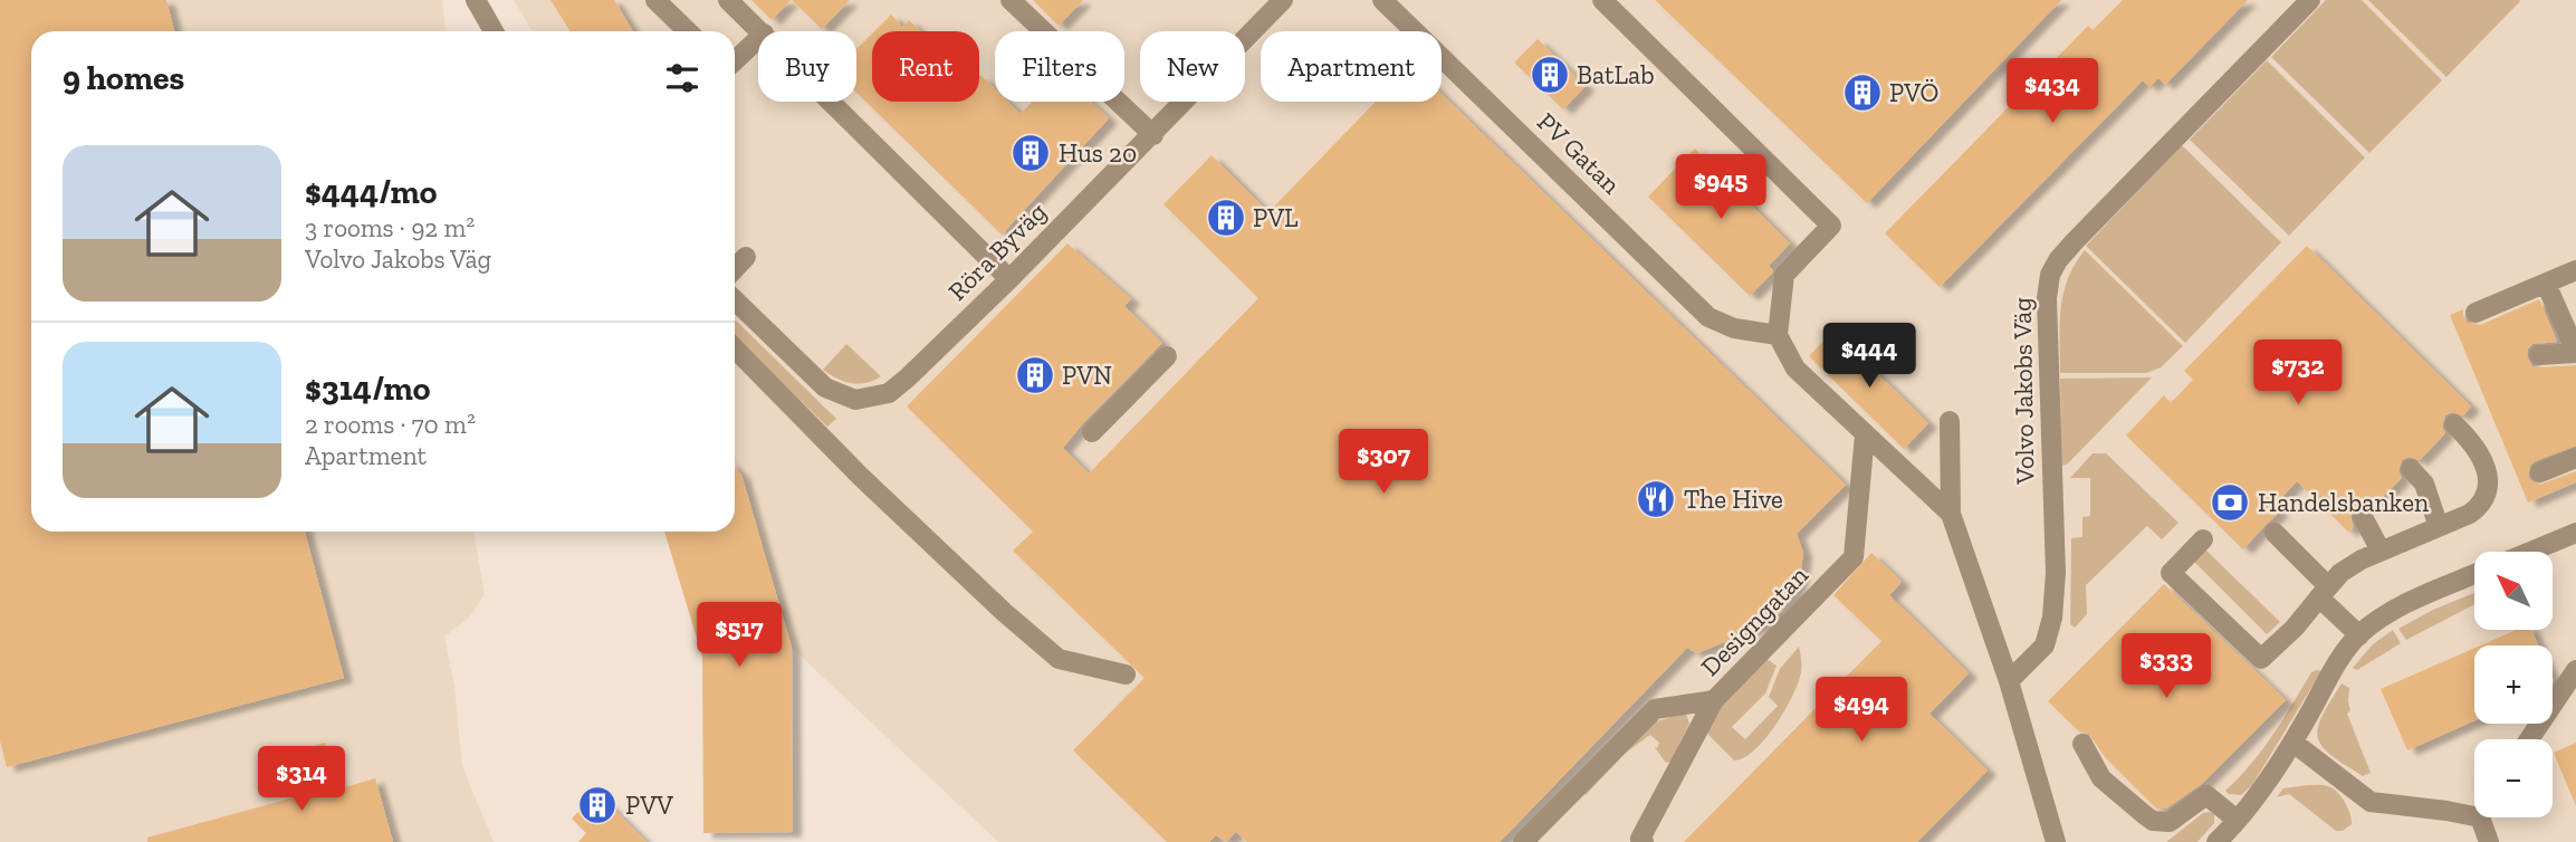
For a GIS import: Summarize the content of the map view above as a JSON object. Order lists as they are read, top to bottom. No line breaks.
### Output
{"streets":{"street":["PV Gatan","Röra Byväg","Volvo Jakobs Väg","Designgatan"]},"places":{"building":["BatLab","PVÖ","Hus 20","PVL","PVN","PVV"],"restaurant":["The Hive"],"bank":["Handelsbanken"]},"north":"top left","page":{"chip":["Buy","Rent","Filters","New","Apartment"],"heading":"9 homes","price":["$434","$945","$444","$732","$307","$517","$333","$494","$314"],"list":[{"name":"$444/mo","note":"3 rooms · 92 m² · Volvo Jakobs Väg"},{"name":"$314/mo","note":"2 rooms · 70 m² · Apartment"}],"map_buttons":["+","−"]}}
